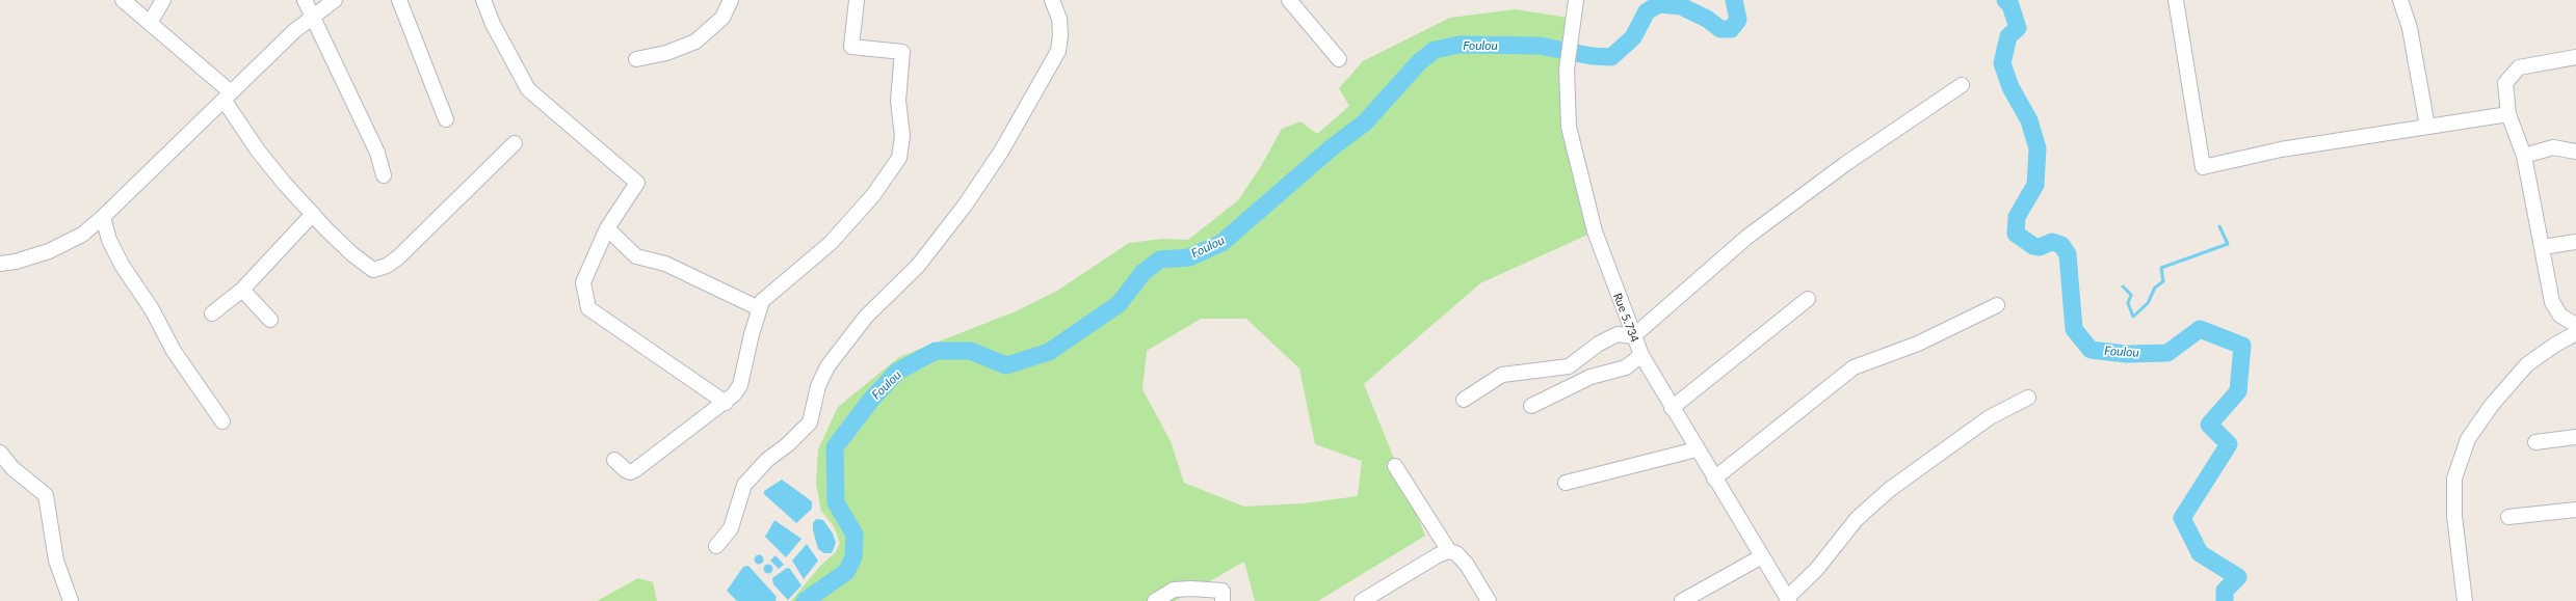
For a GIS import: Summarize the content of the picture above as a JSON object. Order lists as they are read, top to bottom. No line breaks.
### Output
{"streets":{"street":["Rue 5.734"]},"water":["Foulou"]}
